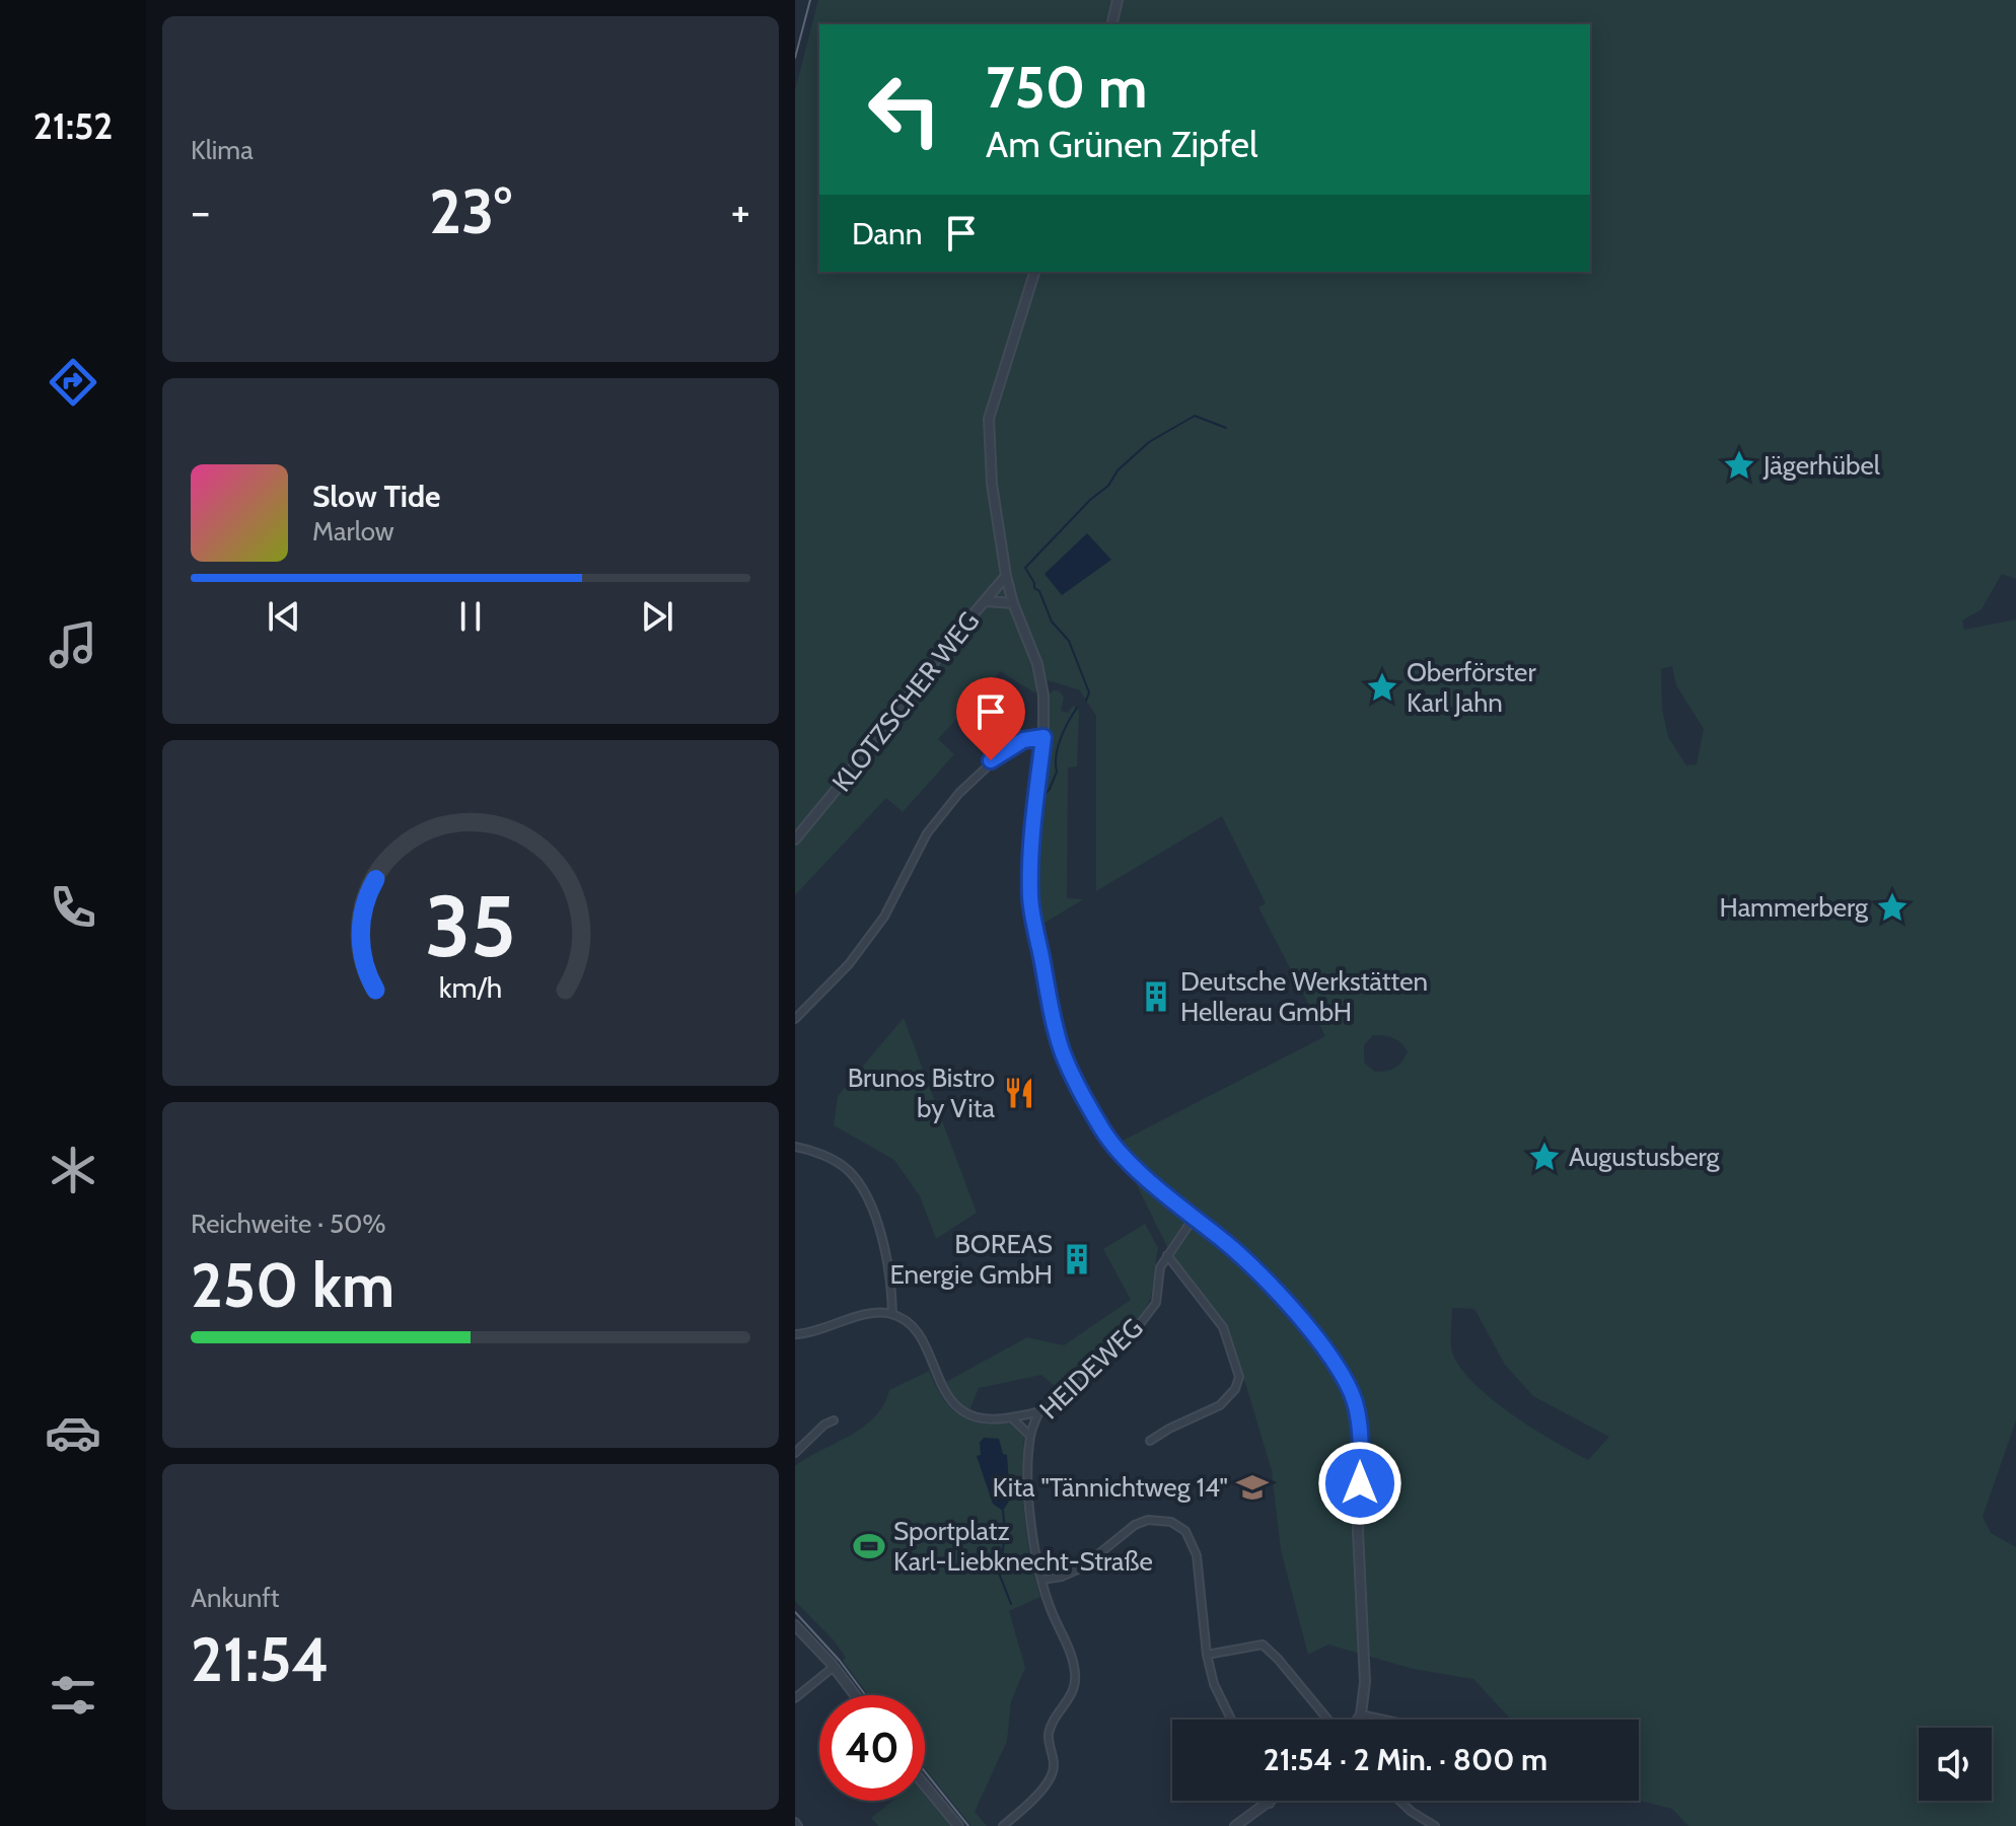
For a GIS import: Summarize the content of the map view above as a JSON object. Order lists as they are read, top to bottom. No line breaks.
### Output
{"streets":{"street":["KLOTZSCHER WEG","HEIDEWEG"]},"places":{"place":["Jägerhübel","Oberförster Karl Jahn","Hammerberg","Augustusberg"],"building":["Deutsche Werkstätten Hellerau GmbH","BOREAS Energie GmbH"],"restaurant":["Brunos Bistro by Vita"],"school or university":["Kita \"Tännichtweg 14\""],"sports":["Sportplatz Karl-Liebknecht-Straße"]},"page":{"tabs":"21:52","tile":["Klima",["Reichweite · 50%","250 km"],["Ankunft","21:54"]],"turn":["750 m","Am Grünen Zipfel"],"heat":["−","23°","+"],"then":"Dann","song":["Slow Tide","Marlow"],"limit":"40","trip":"21:54 · 2 Min. · 800 m","gauge":["35","km/h"]}}
